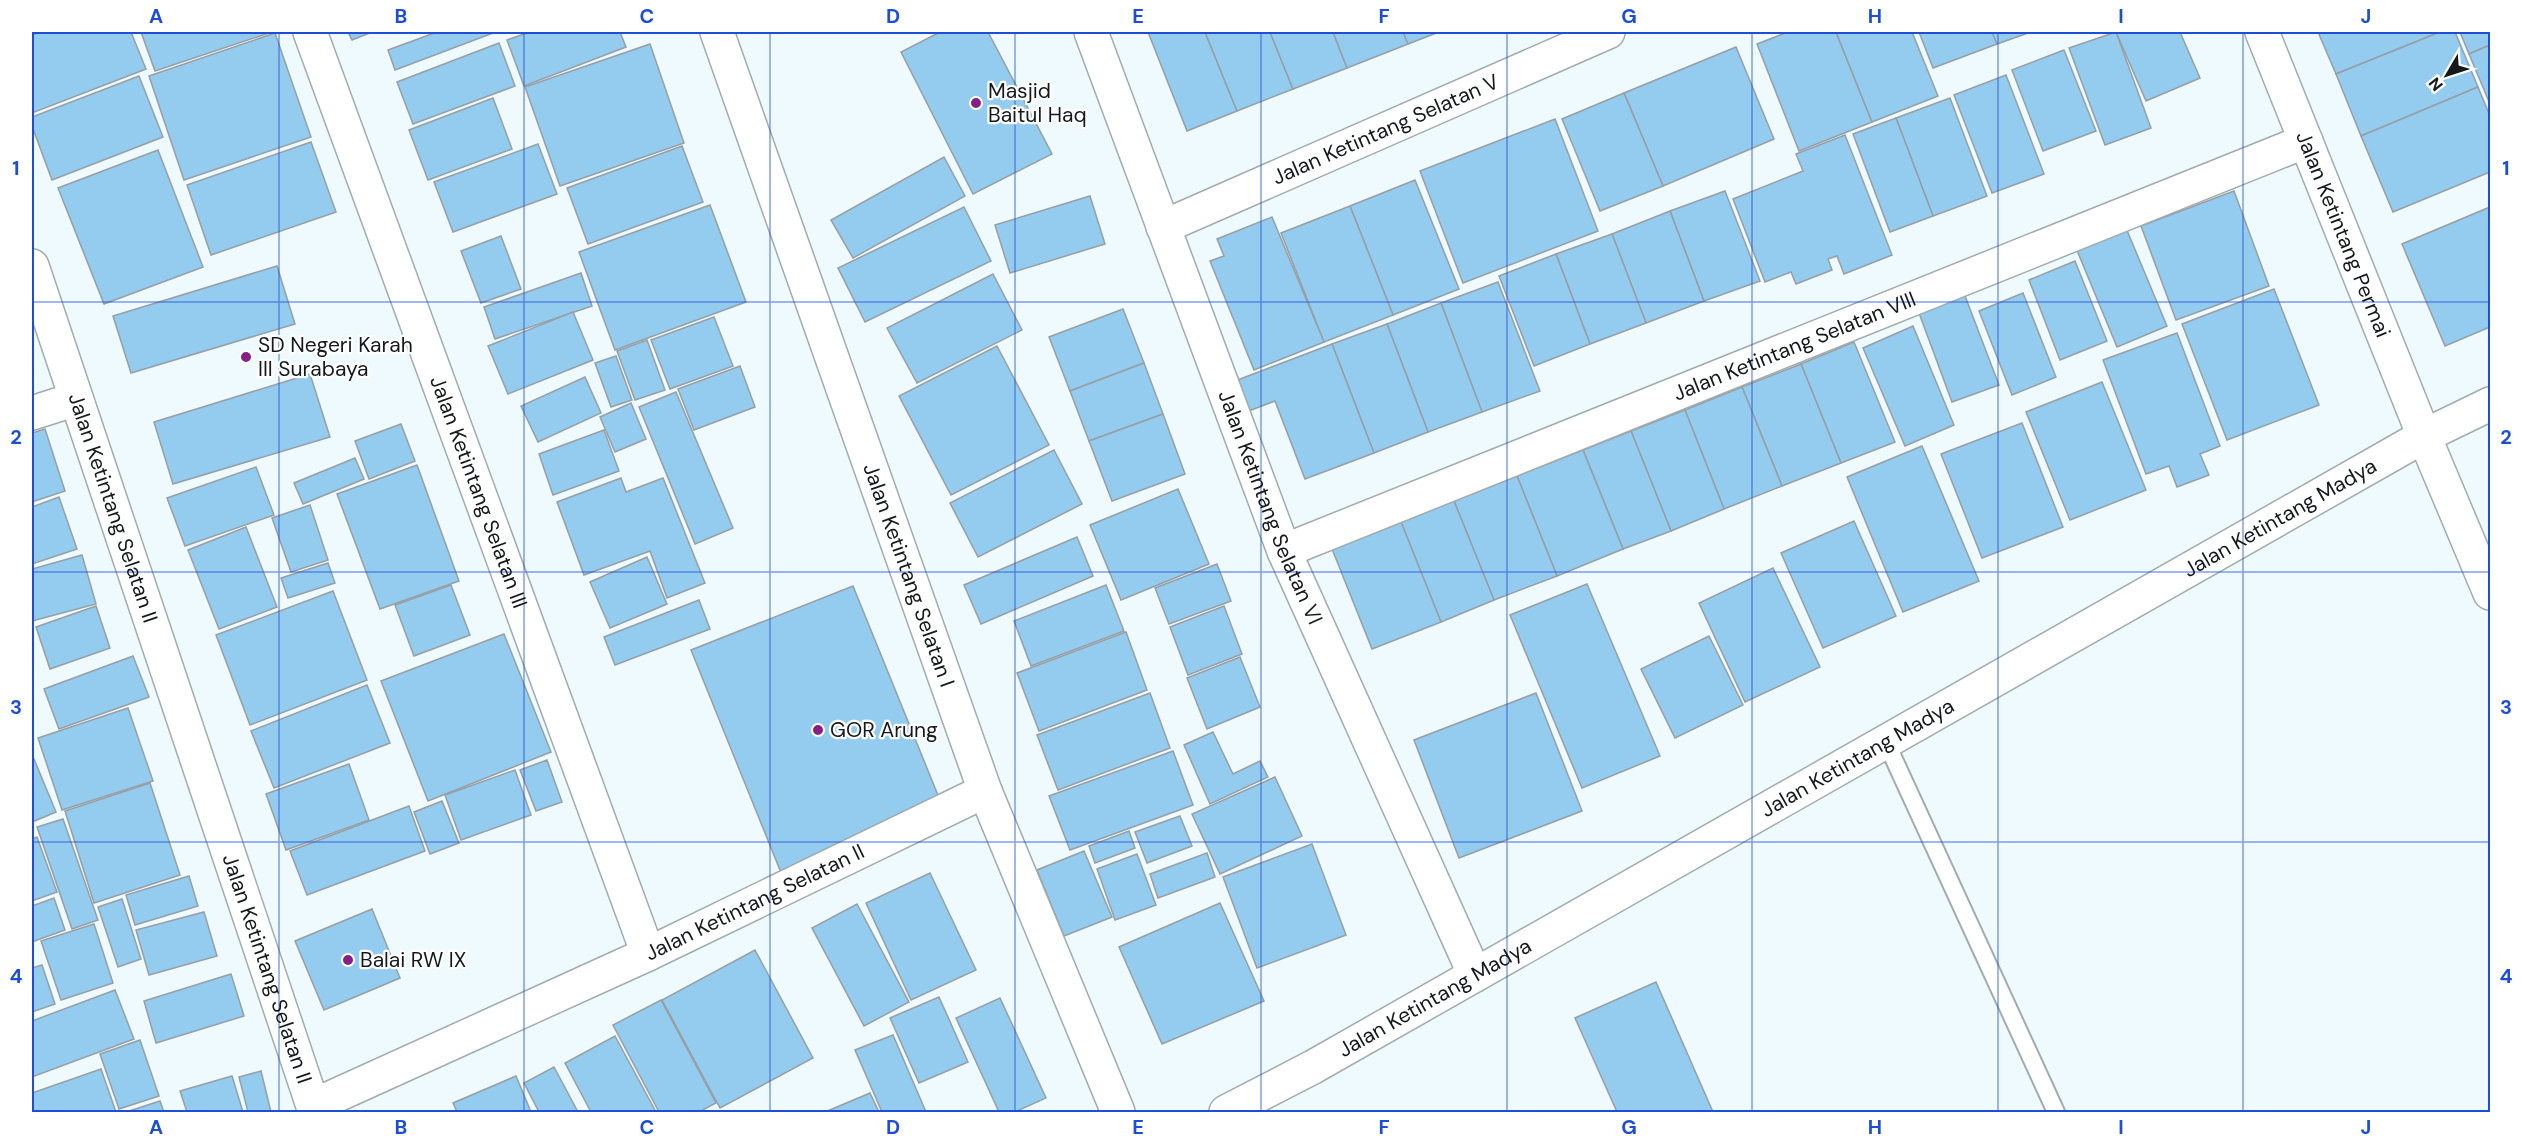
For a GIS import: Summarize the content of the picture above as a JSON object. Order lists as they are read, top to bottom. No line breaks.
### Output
{"streets":{"street":["Jalan Ketintang Selatan V","Jalan Ketintang Permai","Jalan Ketintang Selatan VIII","Jalan Ketintang Selatan III","Jalan Ketintang Selatan II","Jalan Ketintang Selatan VI","Jalan Ketintang Madya","Jalan Ketintang Selatan I"]},"crossings":[["Jalan Ketintang Selatan V","Jalan Ketintang Selatan VI"],["Jalan Ketintang Permai","Jalan Ketintang Selatan VIII"],["Jalan Ketintang Permai","Jalan Ketintang Madya"],["Jalan Ketintang Selatan VIII","Jalan Ketintang Selatan VI"],["Jalan Ketintang Selatan III","Jalan Ketintang Selatan II"],["Jalan Ketintang Selatan II","Jalan Ketintang Selatan I"],["Jalan Ketintang Selatan VI","Jalan Ketintang Madya"]],"places":["Masjid Baitul Haq","SD Negeri Karah III Surabaya","GOR Arung","Balai RW IX"],"north":"bottom left","grid":{"columns":["A","B","C","D","E","F","G","H","I","J"],"rows":["1","2","3","4"]}}
